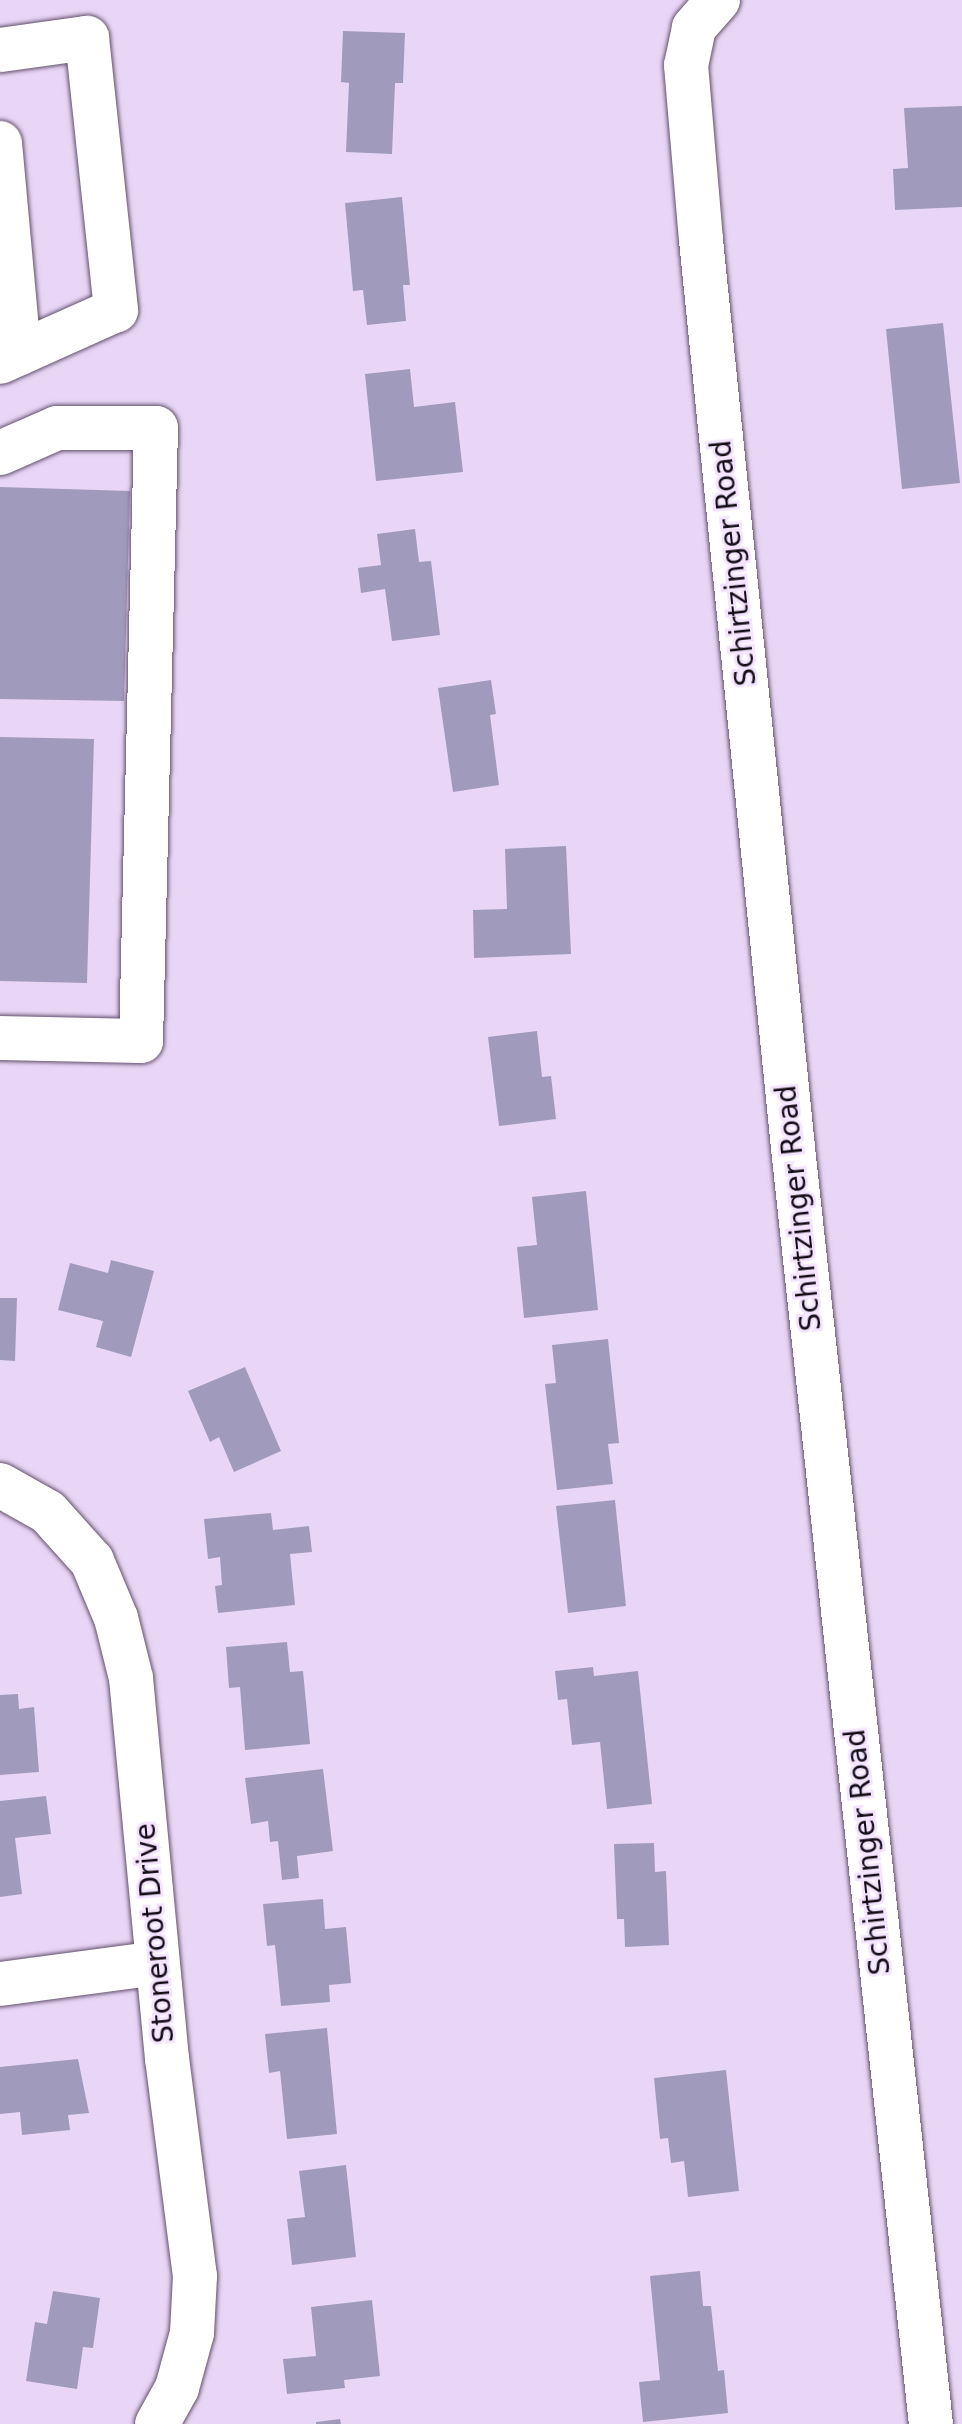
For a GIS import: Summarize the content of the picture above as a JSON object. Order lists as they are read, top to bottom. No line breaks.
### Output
{"streets":{"street":["Schirtzinger Road","Stoneroot Drive"]}}
